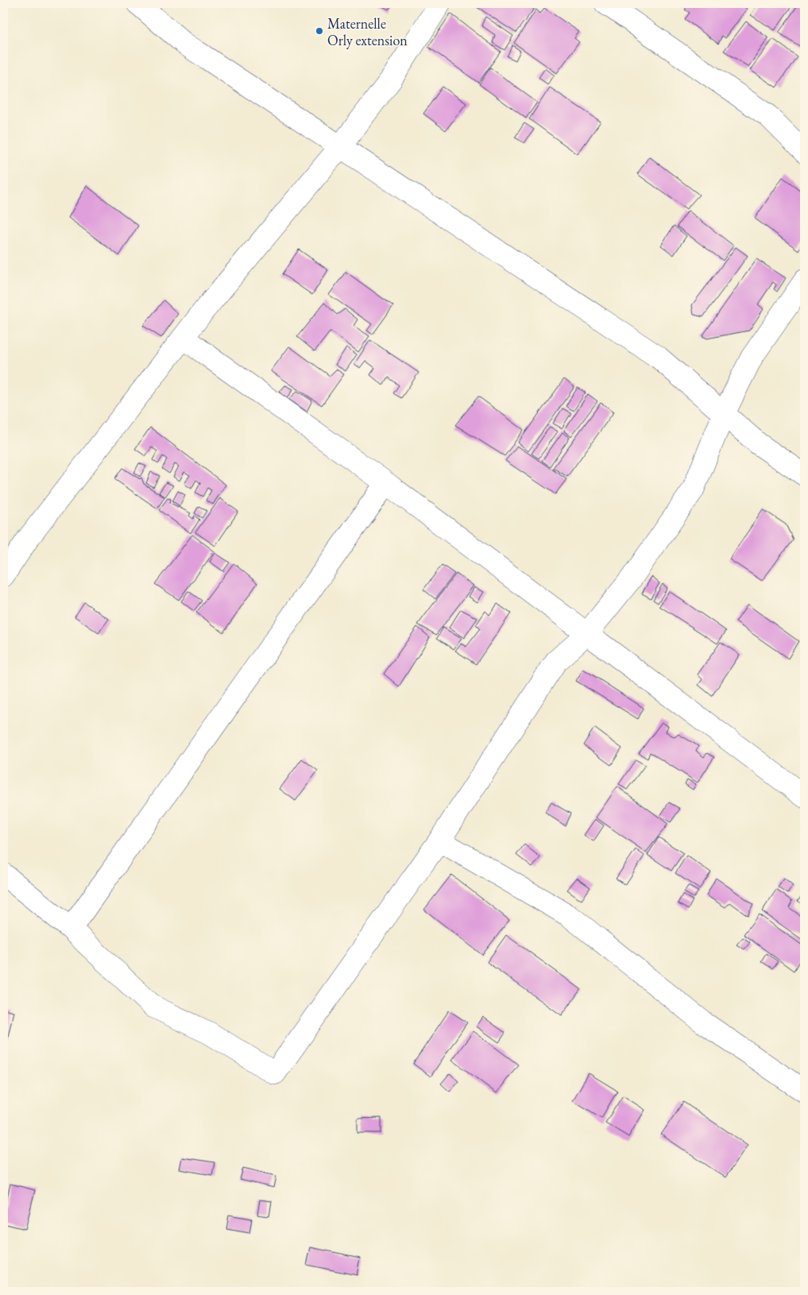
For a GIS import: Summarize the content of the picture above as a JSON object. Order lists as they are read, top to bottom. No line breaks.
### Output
{"places":["Maternelle Orly extension"]}
